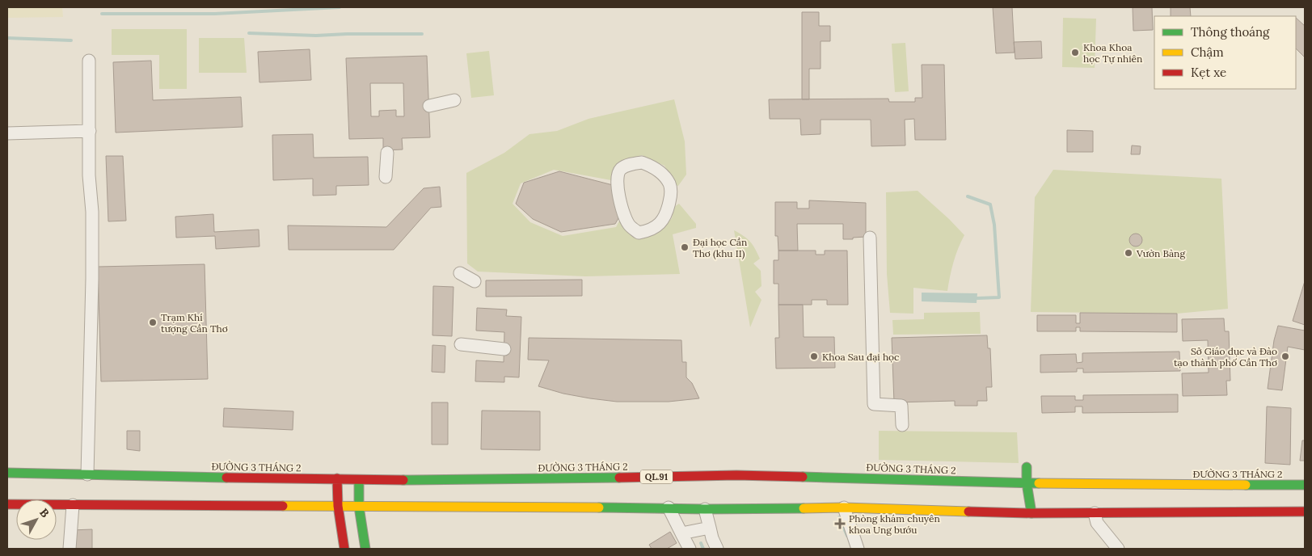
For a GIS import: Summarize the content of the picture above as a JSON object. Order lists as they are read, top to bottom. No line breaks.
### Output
{"streets":{"main road":["ĐƯỜNG 3 THÁNG 2","QL.91"]},"places":{"other":["Khoa Khoa học Tự nhiên","Đại học Cần Thơ (khu II)","Vườn Bàng","Trạm Khí tượng Cần Thơ","Khoa Sau đại học","Sở Giáo dục và Đào tạo thành phố Cần Thơ"],"health":["Phòng khám chuyên khoa Ung bướu"]},"legend":["Thông thoáng","Chậm","Kẹt xe"],"north":"top right"}
